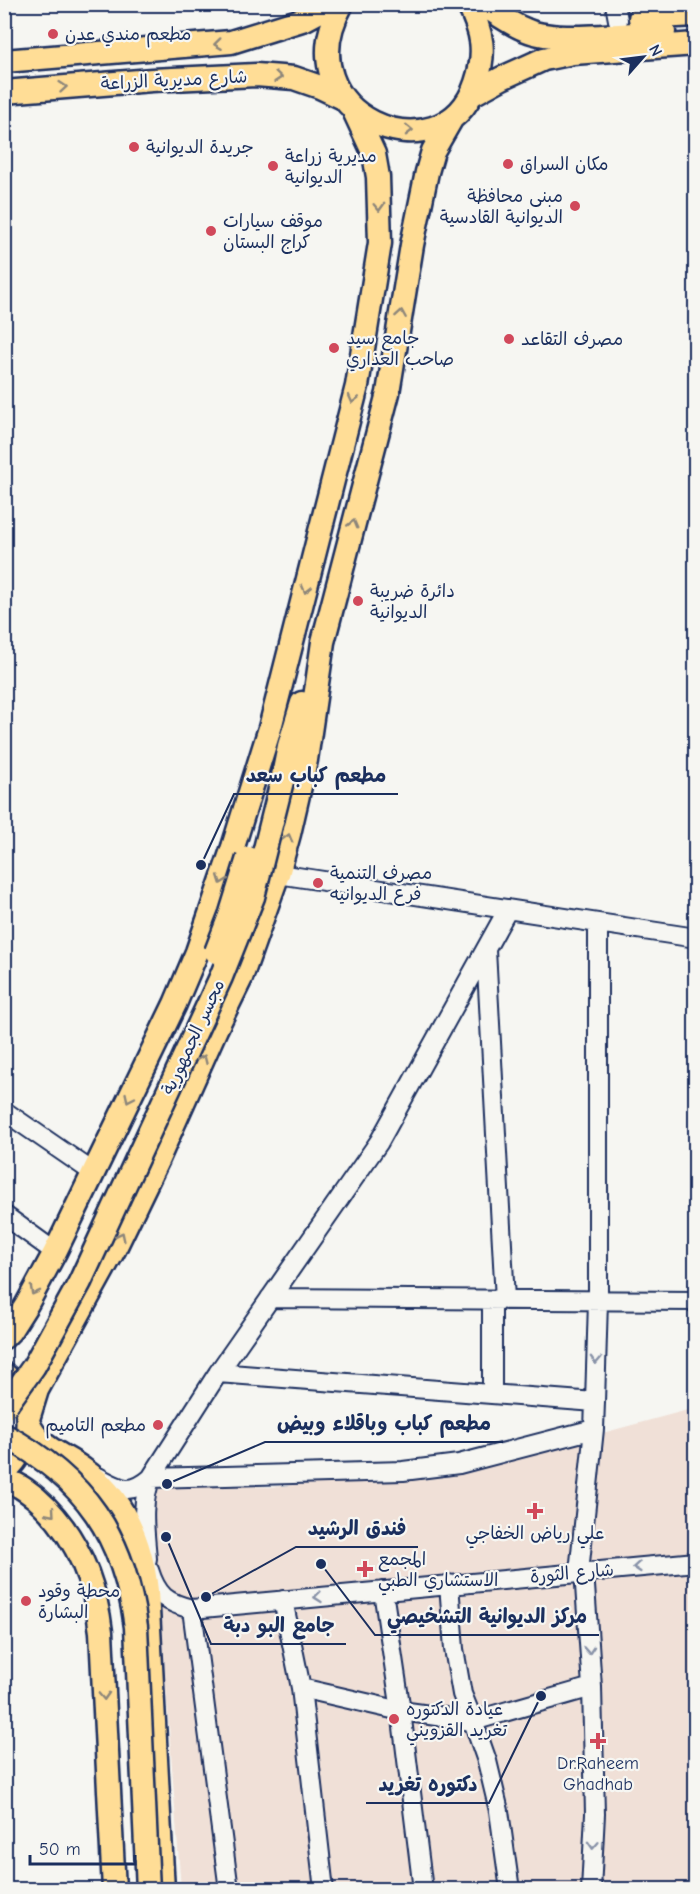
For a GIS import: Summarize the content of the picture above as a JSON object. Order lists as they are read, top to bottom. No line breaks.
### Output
{"streets":{"main road":["شارع مديرية الزراعة","مجسر الجمهورية"],"street":["شارع الثورة"]},"places":{"other":["مطعم مندي عدن","جريدة الديوانية","مكان السراق","مديرية زراعة الديوانية","مبنى محافظة الديوانية القادسية","موقف سيارات كراج البستان","مصرف التقاعد","جامع سيد صاحب العذاري","دائرة ضريبة الديوانية","مطعم كباب سعد","مصرف التنمية فرع الديوانيه","مطعم التاميم","مطعم كباب وباقلاء وبيض","جامع البو دبة","مركز الديوانية التشخيصي","فندق الرشيد","محطة وقود البشارة","دكتوره تغريد","عيادة الدكتوره تغريد القزويني"],"health":["علي رياض الخفاجي","المجمع الاستشاري الطبي","Dr.Raheem Ghadhab"]},"scale_bar":"50 m","north":"top right"}
